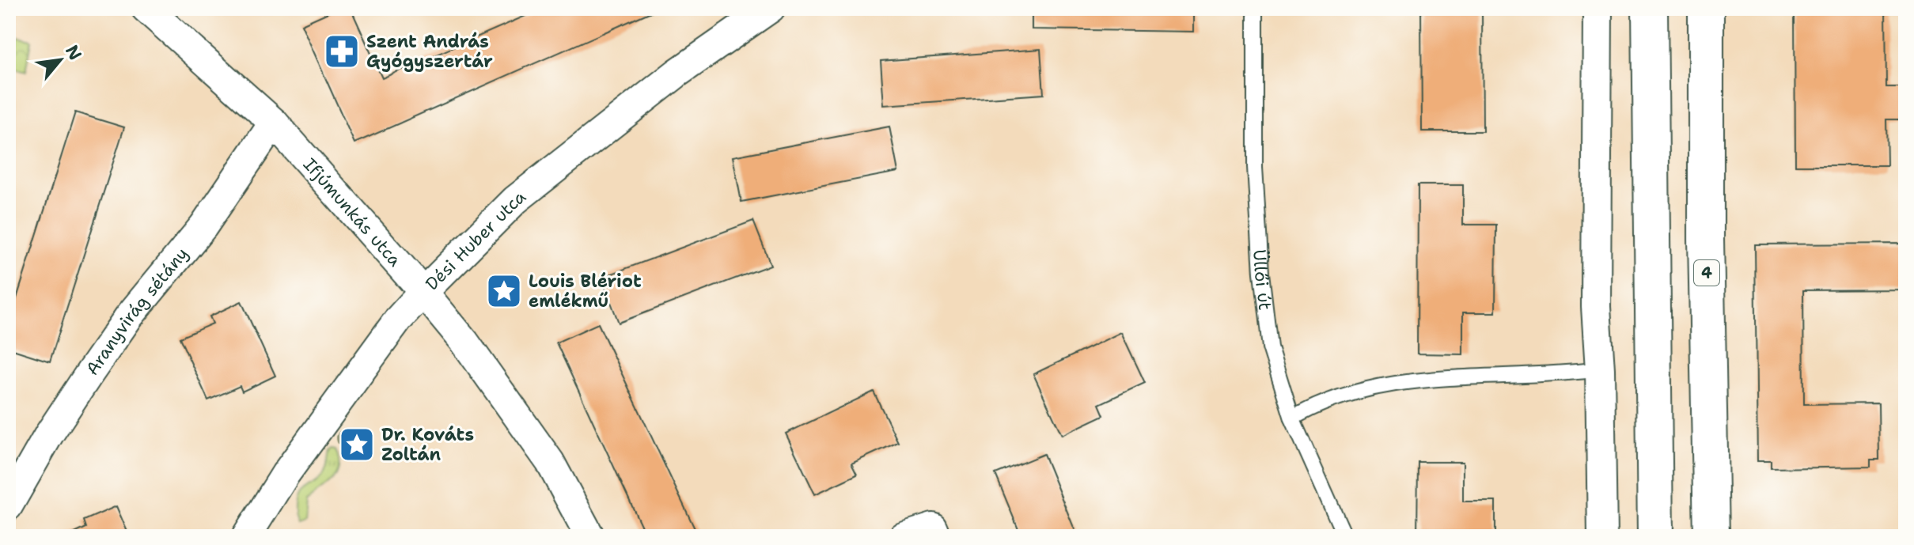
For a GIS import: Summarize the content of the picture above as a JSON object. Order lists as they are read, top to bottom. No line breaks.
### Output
{"streets":{"main road":["4"],"street":["Ifjúmunkás utca","Dési Huber utca","Aranyvirág sétány"],"lane":["Üllői út"]},"crossings":[["Ifjúmunkás utca","Dési Huber utca"],["Ifjúmunkás utca","Aranyvirág sétány"]],"places":{"pharmacy":["Szent András Gyógyszertár"],"place":["Louis Blériot emlékmű","Dr. Kováts Zoltán"]},"north":"top right"}
